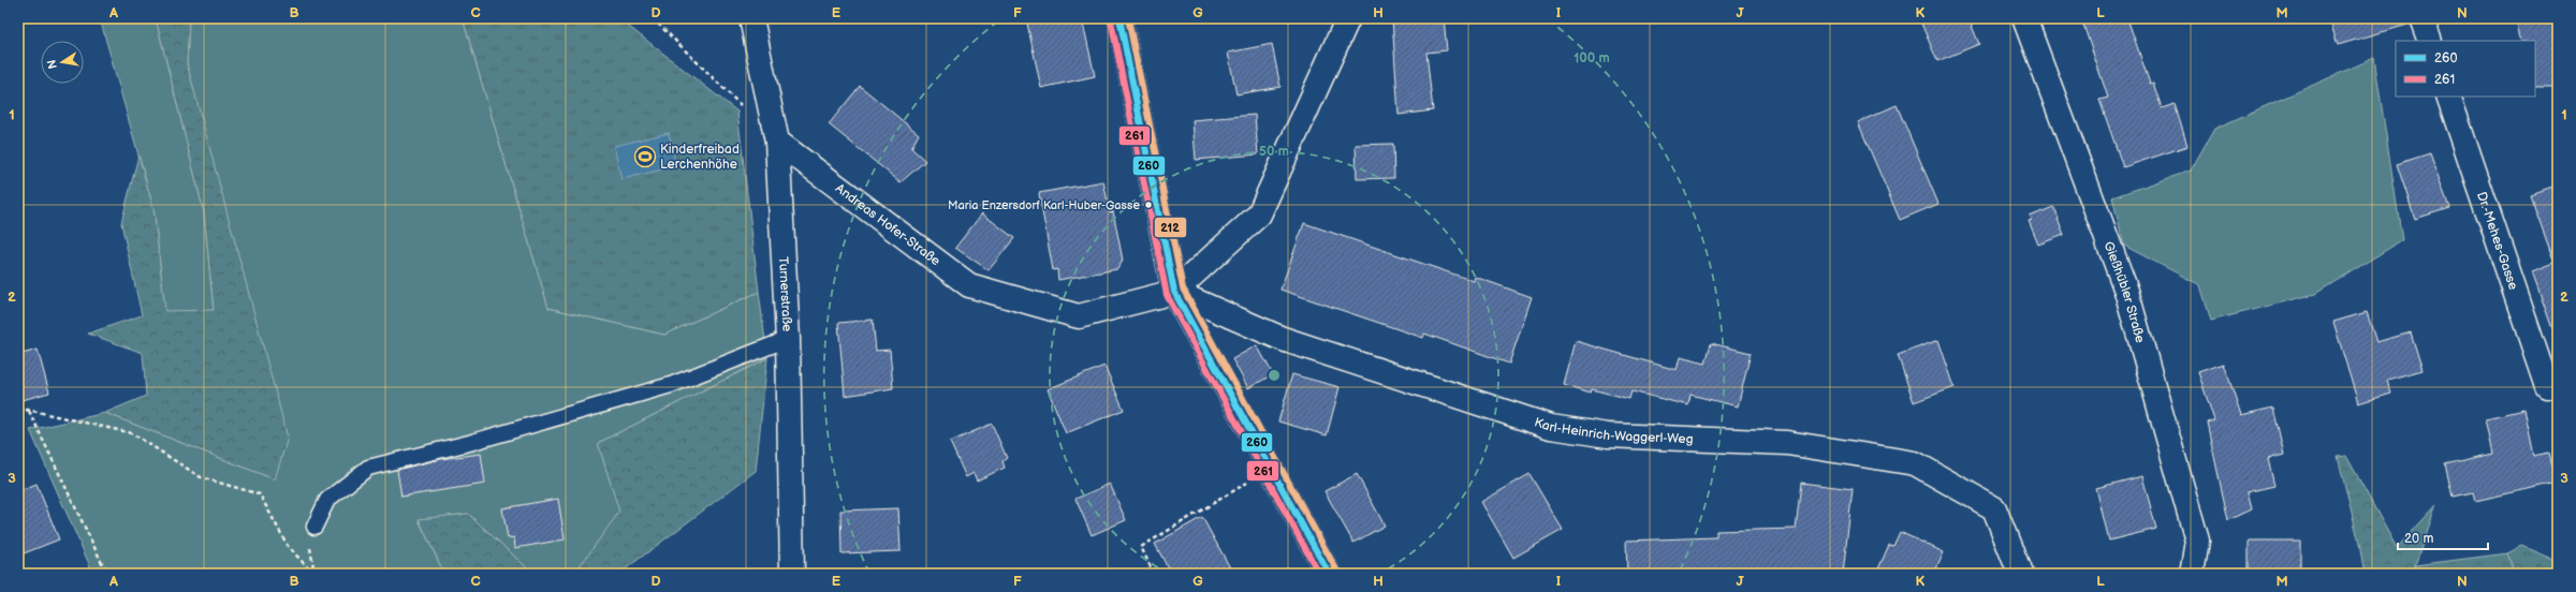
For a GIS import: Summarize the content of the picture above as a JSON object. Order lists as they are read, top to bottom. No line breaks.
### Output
{"streets":{"street":["Andreas Hofer-Straße","Dr.-Mehes-Gasse","Gießhübler Straße","Turnerstraße","Karl-Heinrich-Waggerl-Weg"]},"crossings":[["Andreas Hofer-Straße","Turnerstraße"],["Andreas Hofer-Straße","Karl-Heinrich-Waggerl-Weg"]],"places":{"sports":["Kinderfreibad Lerchenhöhe"],"other":["Maria Enzersdorf Karl-Huber-Gasse"]},"lines":["transit line 260","transit line 212","transit line 261"],"legend":["260","261"],"scale_bar":"20 m","north":"left","grid":{"columns":["A","B","C","D","E","F","G","H","I","J","K","L","M","N"],"rows":["1","2","3"]},"rings":["100 m","50 m"]}
